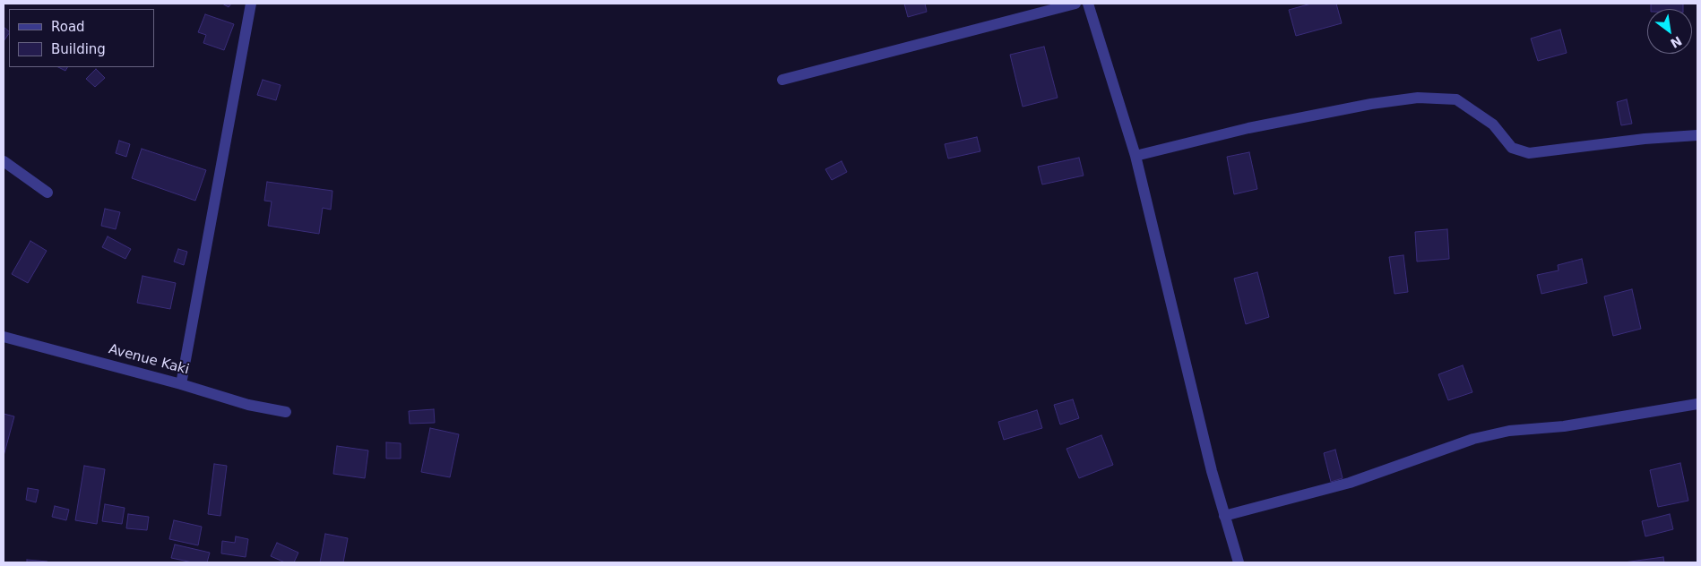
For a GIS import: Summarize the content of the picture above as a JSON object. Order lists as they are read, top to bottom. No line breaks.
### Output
{"streets":{"street":["Avenue Kaki"]},"legend":["Road","Building"],"north":"bottom right"}
